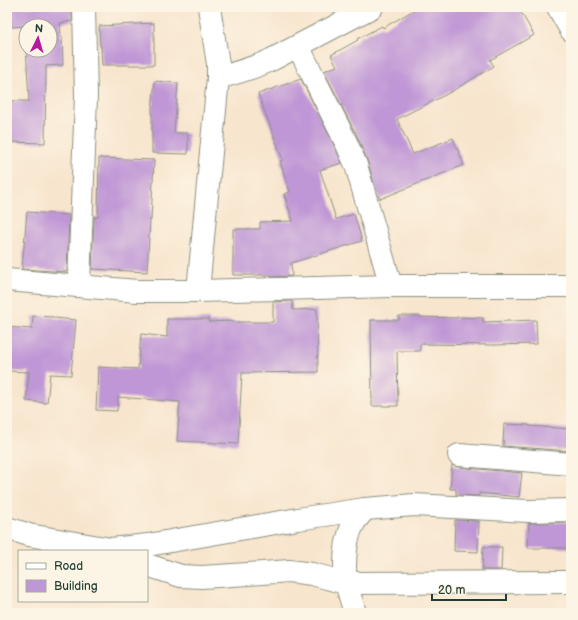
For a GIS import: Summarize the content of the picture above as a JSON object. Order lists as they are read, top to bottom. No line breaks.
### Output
{"legend":["Road","Building"],"scale_bar":"20 m","north":"top"}
